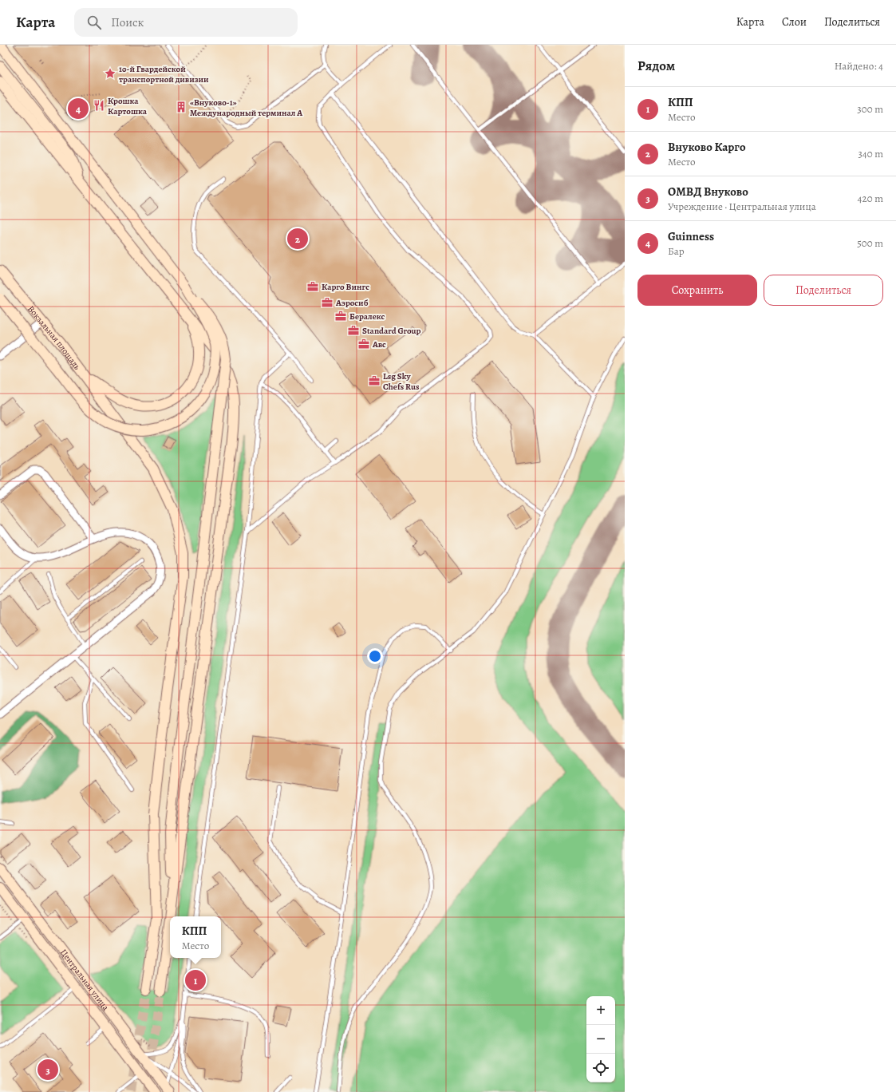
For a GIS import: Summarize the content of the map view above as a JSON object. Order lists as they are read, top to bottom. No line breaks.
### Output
{"streets":{"main road":["Вокзальная площадь","Центральная улица"]},"places":{"place":["10-й Гвардейской транспортной дивизии"],"restaurant":["Крошка Картошка"],"building":["«Внуково-1» Международный терминал А"],"office":["Карго Вингс","Аэросиб","Бералекс","Standard Group","Авс","Lsg Sky Chefs Rus"]},"page":{"header":"Карта","search":"Поиск","nav":["Карта","Слои","Поделиться"],"heading":["Рядом","Найдено: 4"],"list":[{"mark":"1","name":"КПП","note":"Место","value":"300 m"},{"mark":"2","name":"Внуково Карго","note":"Место","value":"340 m"},{"mark":"3","name":"ОМВД Внуково","note":"Учреждение · Центральная улица","value":"420 m"},{"mark":"4","name":"Guinness","note":"Бар","value":"500 m"}],"pins":["4","2","1","3"],"buttons":["Сохранить","Поделиться"],"popup":["КПП","Место"],"map_buttons":["+","−"]}}
